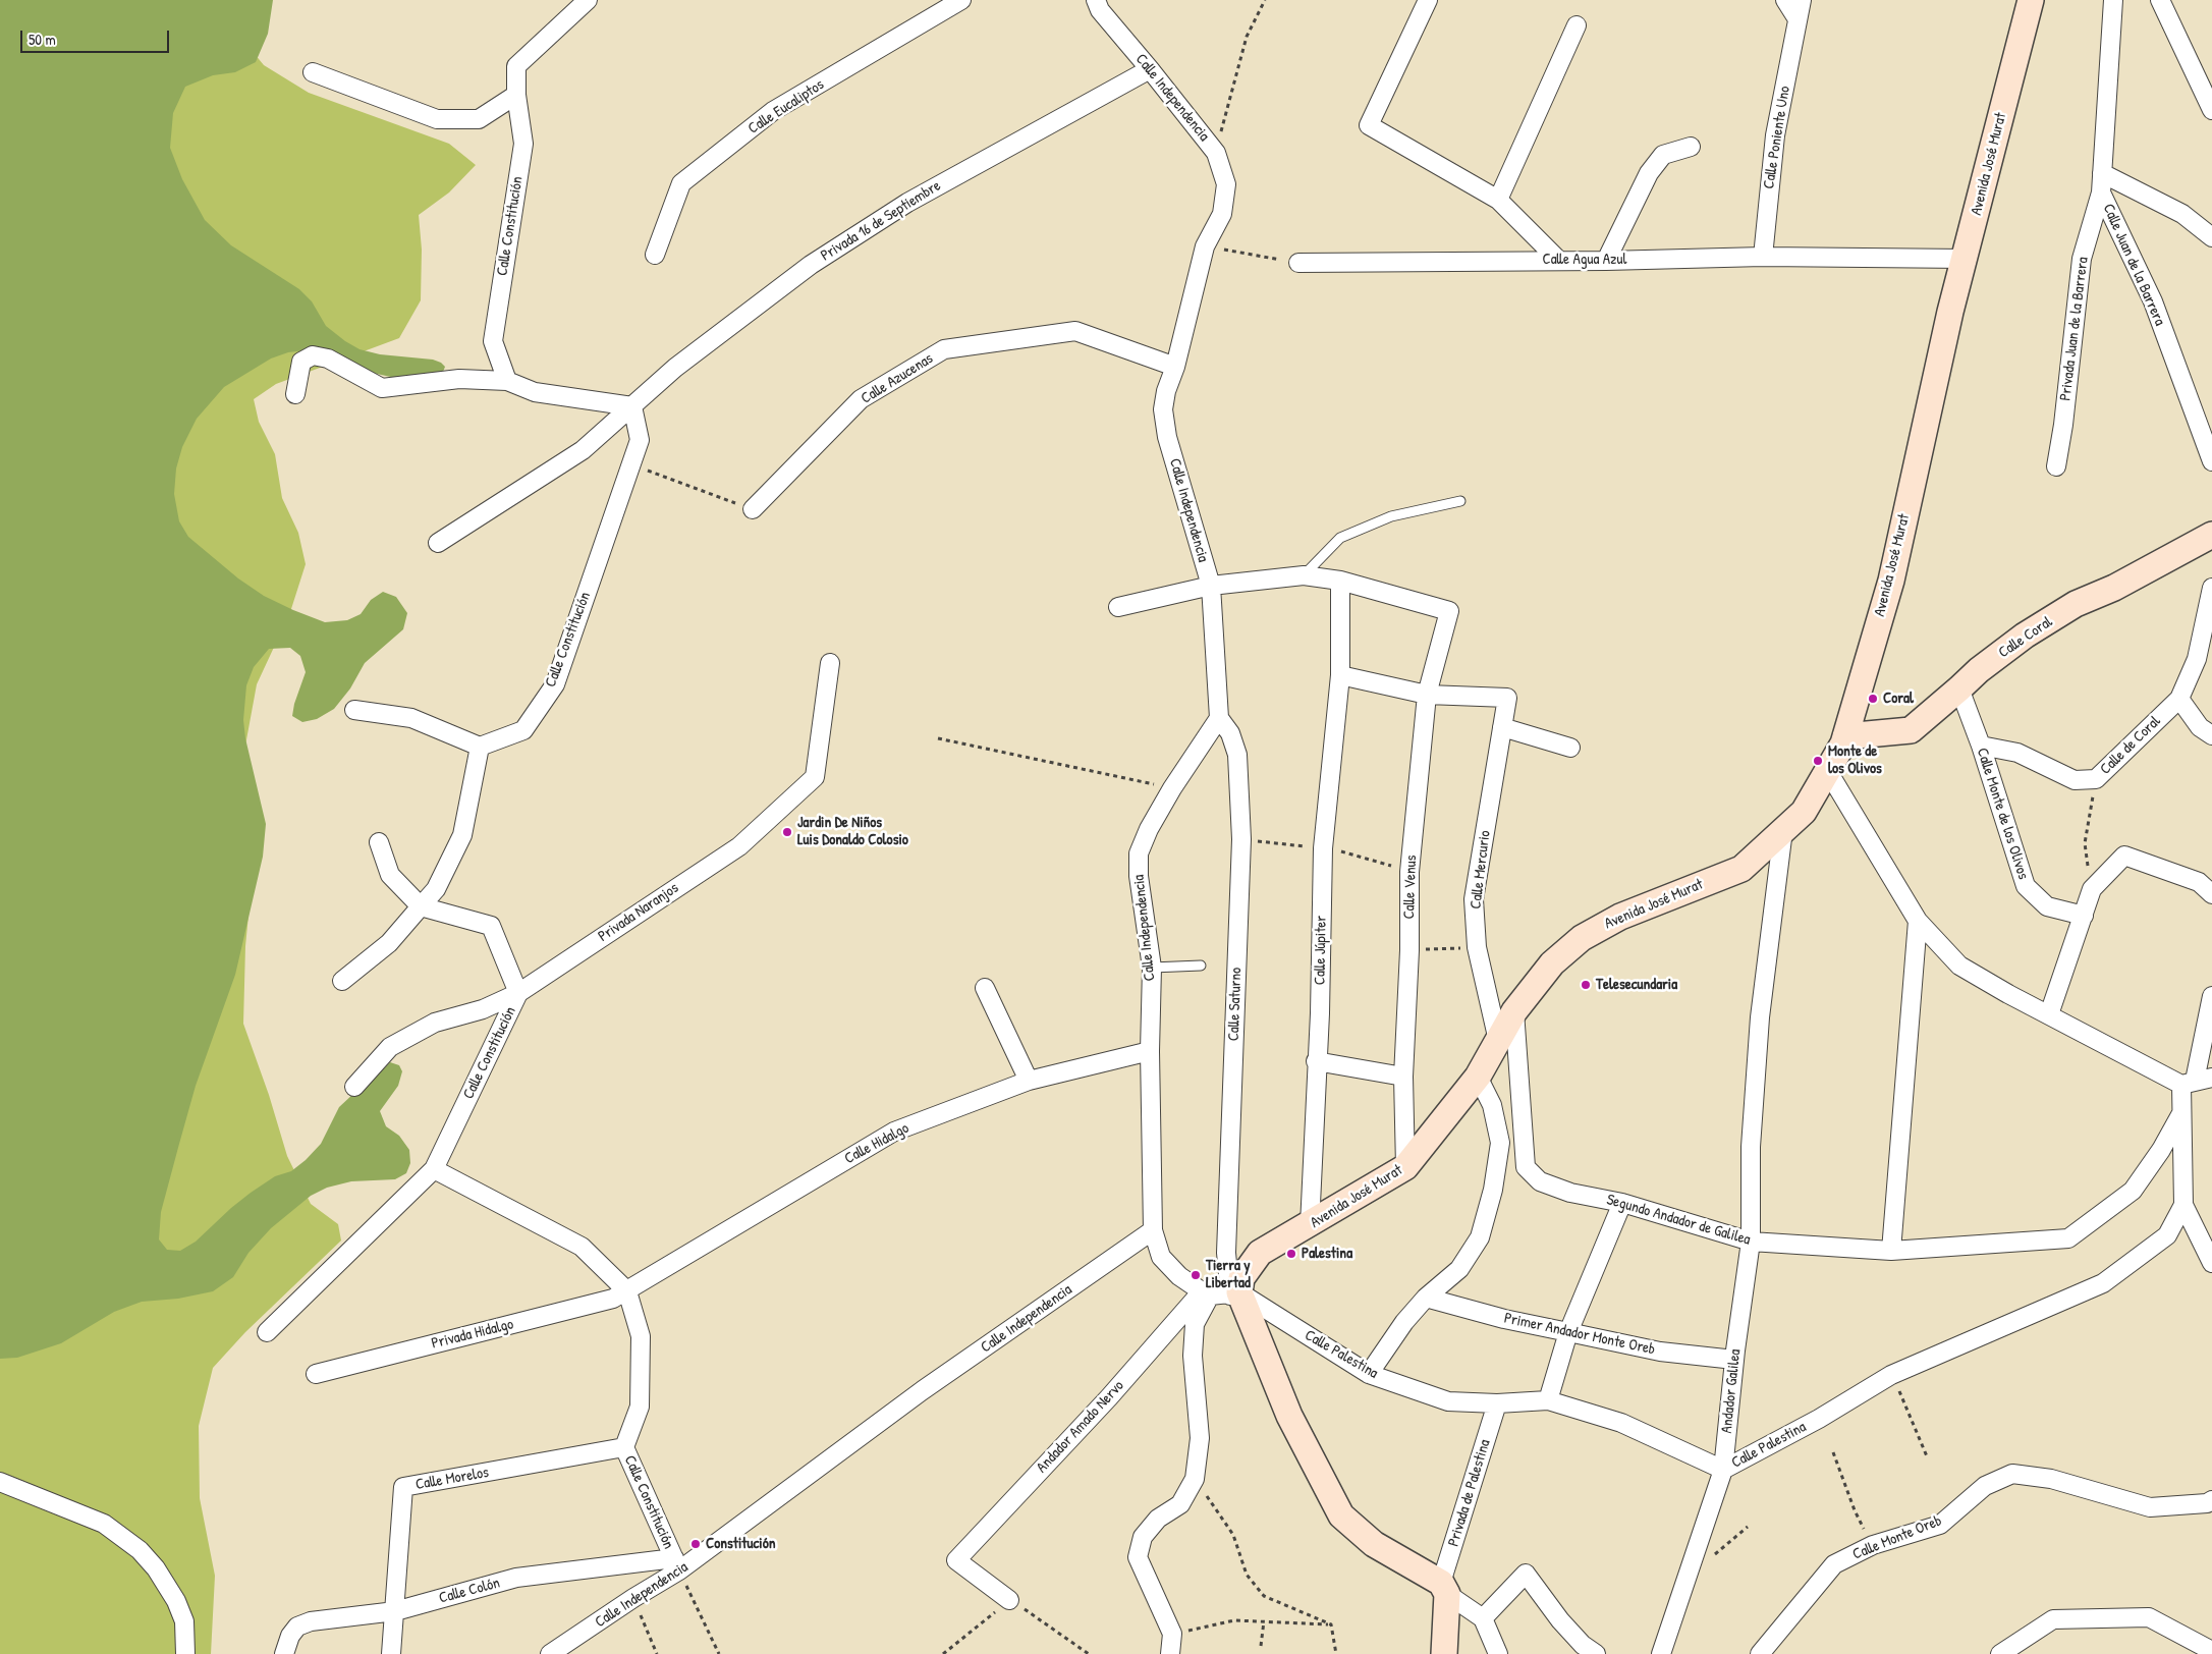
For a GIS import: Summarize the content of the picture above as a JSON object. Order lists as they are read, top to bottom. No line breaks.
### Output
{"streets":{"street":["Calle Independencia","Calle Eucaliptos","Calle Poniente Uno","Avenida José Murat","Privada 16 de Septiembre","Calle Constitución","Calle Agua Azul","Calle Juan de la Barrera","Privada Juan de la Barrera","Calle Azucenas","Calle Coral","Calle de Coral","Calle Monte de los Olivos","Calle Mercurio","Calle Venus","Privada Naranjos","Calle Júpiter","Calle Saturno","Calle Hidalgo","Segundo Andador de Galilea","Privada Hidalgo","Primer Andador Monte Oreb","Calle Palestina","Andador Galilea","Andador Amado Nervo","Calle Morelos","Privada de Palestina","Calle Monte Oreb","Calle Colón"]},"crossings":[["Calle Independencia","Privada 16 de Septiembre"],["Calle Independencia","Calle Constitución"],["Calle Independencia","Calle Azucenas"],["Calle Independencia","Calle Saturno"],["Calle Independencia","Calle Hidalgo"],["Calle Independencia","Calle Colón"],["Calle Poniente Uno","Calle Agua Azul"],["Avenida José Murat","Calle Agua Azul"],["Avenida José Murat","Calle Coral"],["Avenida José Murat","Calle Mercurio"],["Avenida José Murat","Calle Venus"],["Avenida José Murat","Calle Júpiter"],["Avenida José Murat","Calle Saturno"],["Avenida José Murat","Segundo Andador de Galilea"],["Avenida José Murat","Calle Palestina"],["Avenida José Murat","Andador Galilea"],["Privada 16 de Septiembre","Calle Constitución"],["Calle Constitución","Privada Naranjos"],["Calle Constitución","Calle Hidalgo"],["Calle Constitución","Privada Hidalgo"],["Calle Constitución","Calle Morelos"],["Calle Constitución","Calle Colón"],["Calle Juan de la Barrera","Privada Juan de la Barrera"],["Calle Coral","Calle Monte de los Olivos"],["Calle Mercurio","Calle Venus"],["Calle Venus","Calle Júpiter"],["Calle Saturno","Calle Palestina"],["Calle Hidalgo","Privada Hidalgo"],["Segundo Andador de Galilea","Andador Galilea"],["Primer Andador Monte Oreb","Andador Galilea"],["Calle Palestina","Andador Galilea"],["Calle Palestina","Privada de Palestina"],["Calle Morelos","Calle Colón"]],"places":["Coral","Monte de los Olivos","Jardin De Niños Luis Donaldo Colosio","Telesecundaria","Palestina","Tierra y Libertad","Constitución"],"scale_bar":"50 m"}
